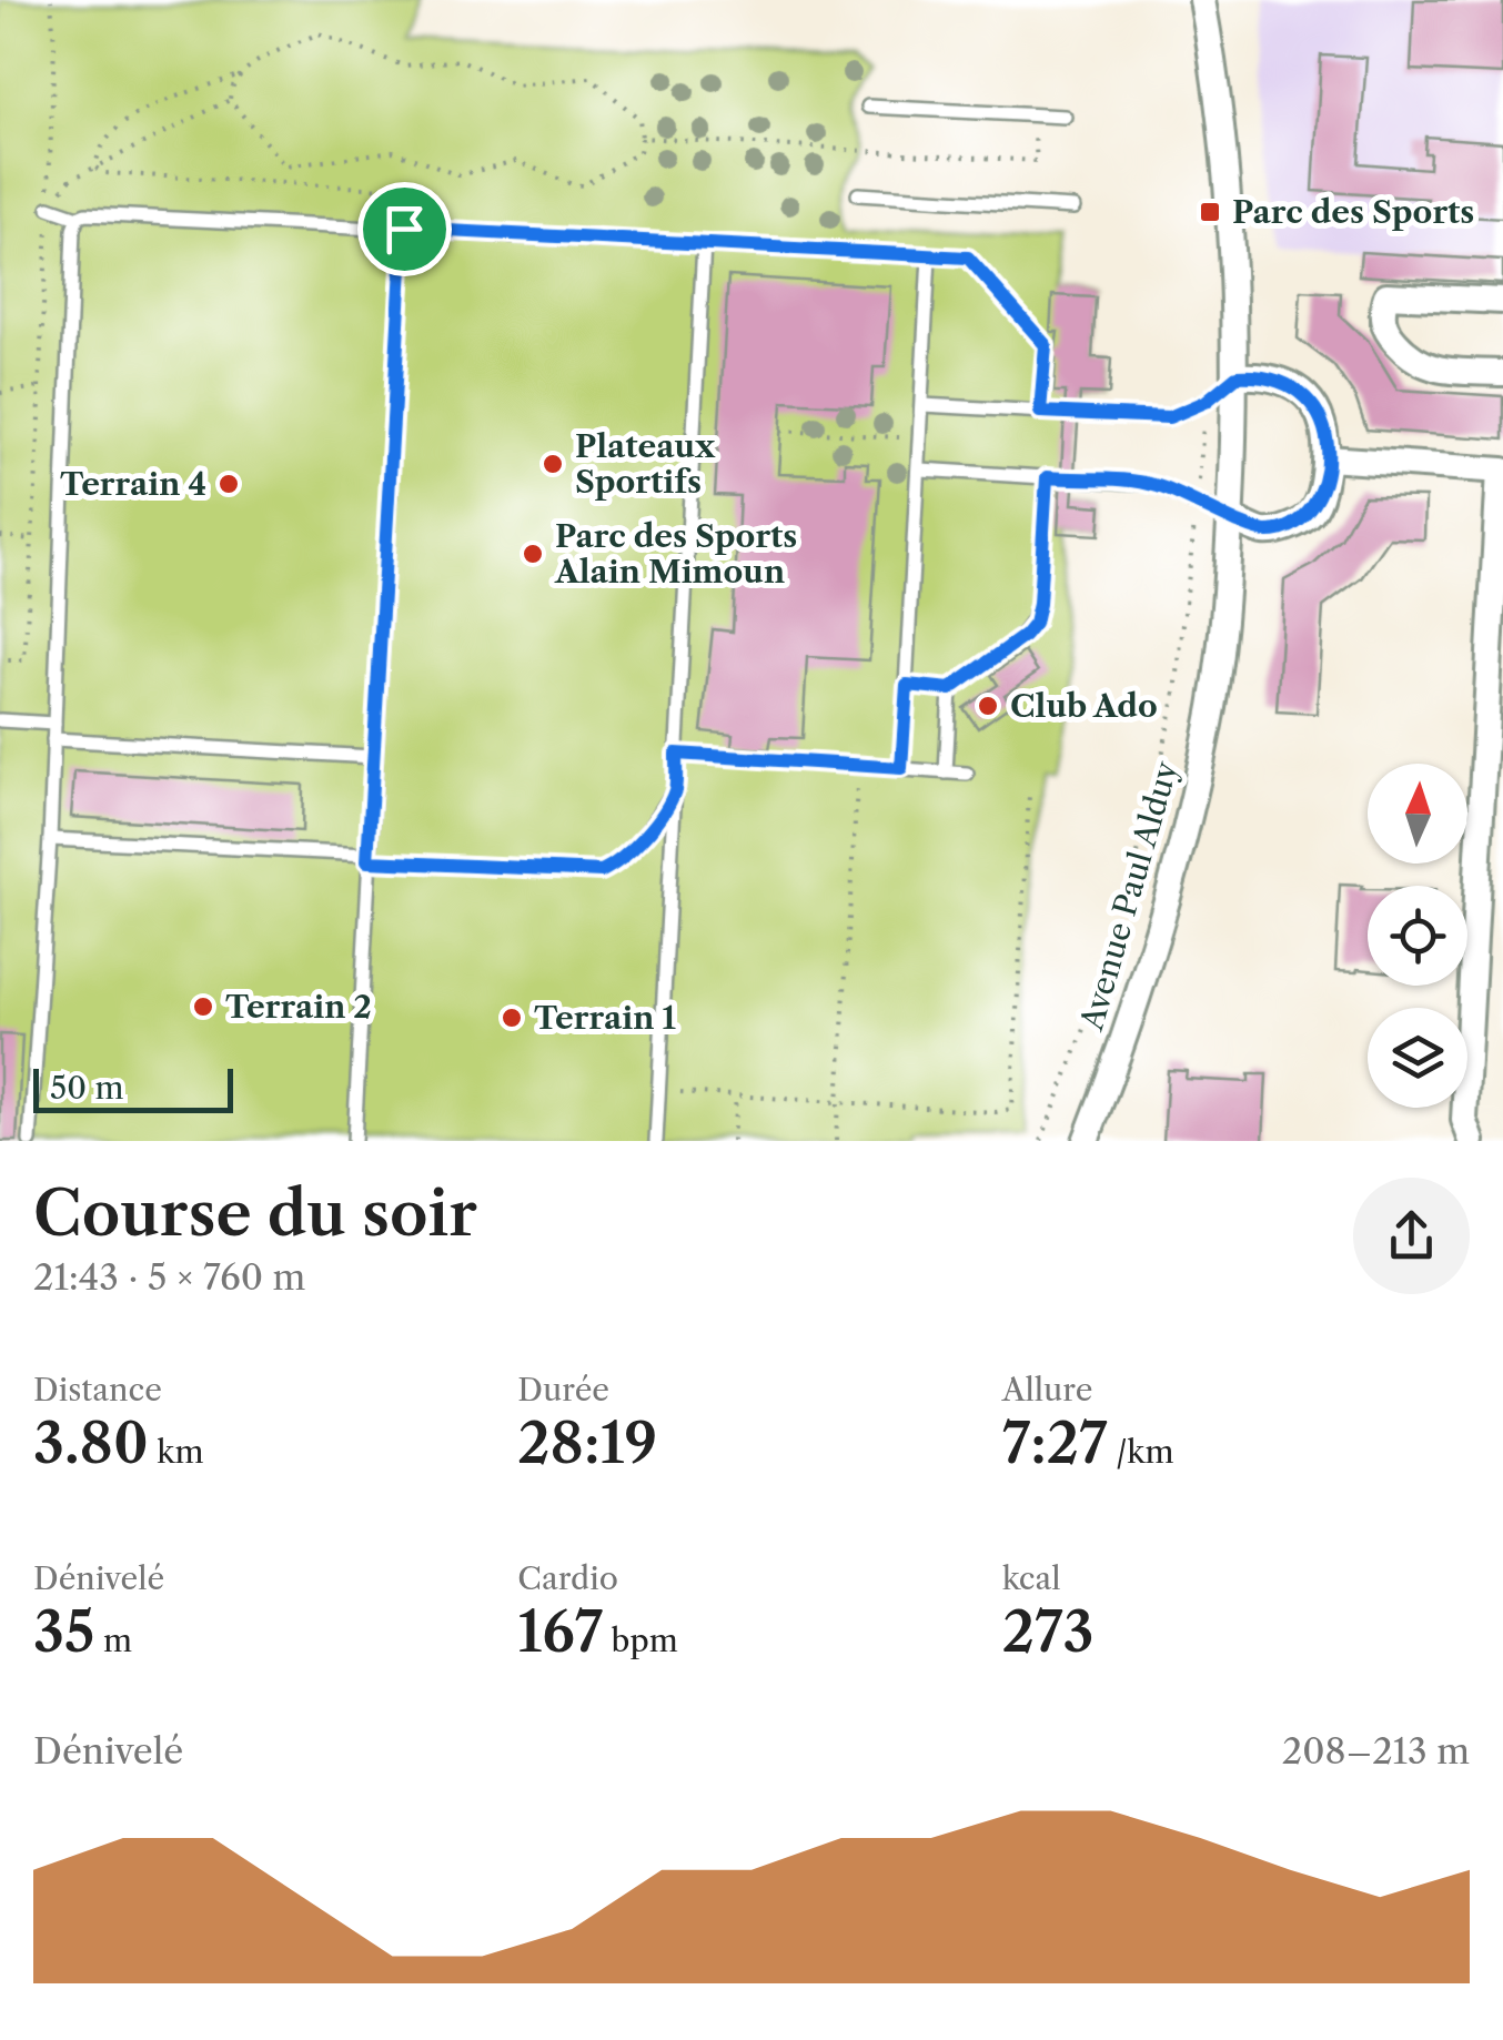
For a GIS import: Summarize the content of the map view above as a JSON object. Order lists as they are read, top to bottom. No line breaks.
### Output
{"streets":{"street":["Avenue Paul Alduy"]},"places":{"transit":["Parc des Sports"],"other":["Plateaux Sportifs","Terrain 4","Parc des Sports Alain Mimoun","Club Ado","Terrain 2","Terrain 1"]},"scale_bar":"50 m","north":"top","page":{"scale":"50 m","heading":["Course du soir","21:43 · 5 × 760 m"],"stats":[["Distance","3.80 km"],["Durée","28:19"],["Allure","7:27 /km"],["Dénivelé","35 m"],["Cardio","167 bpm"],["kcal","273"]],"chart":["Dénivelé","208–213 m"]}}
